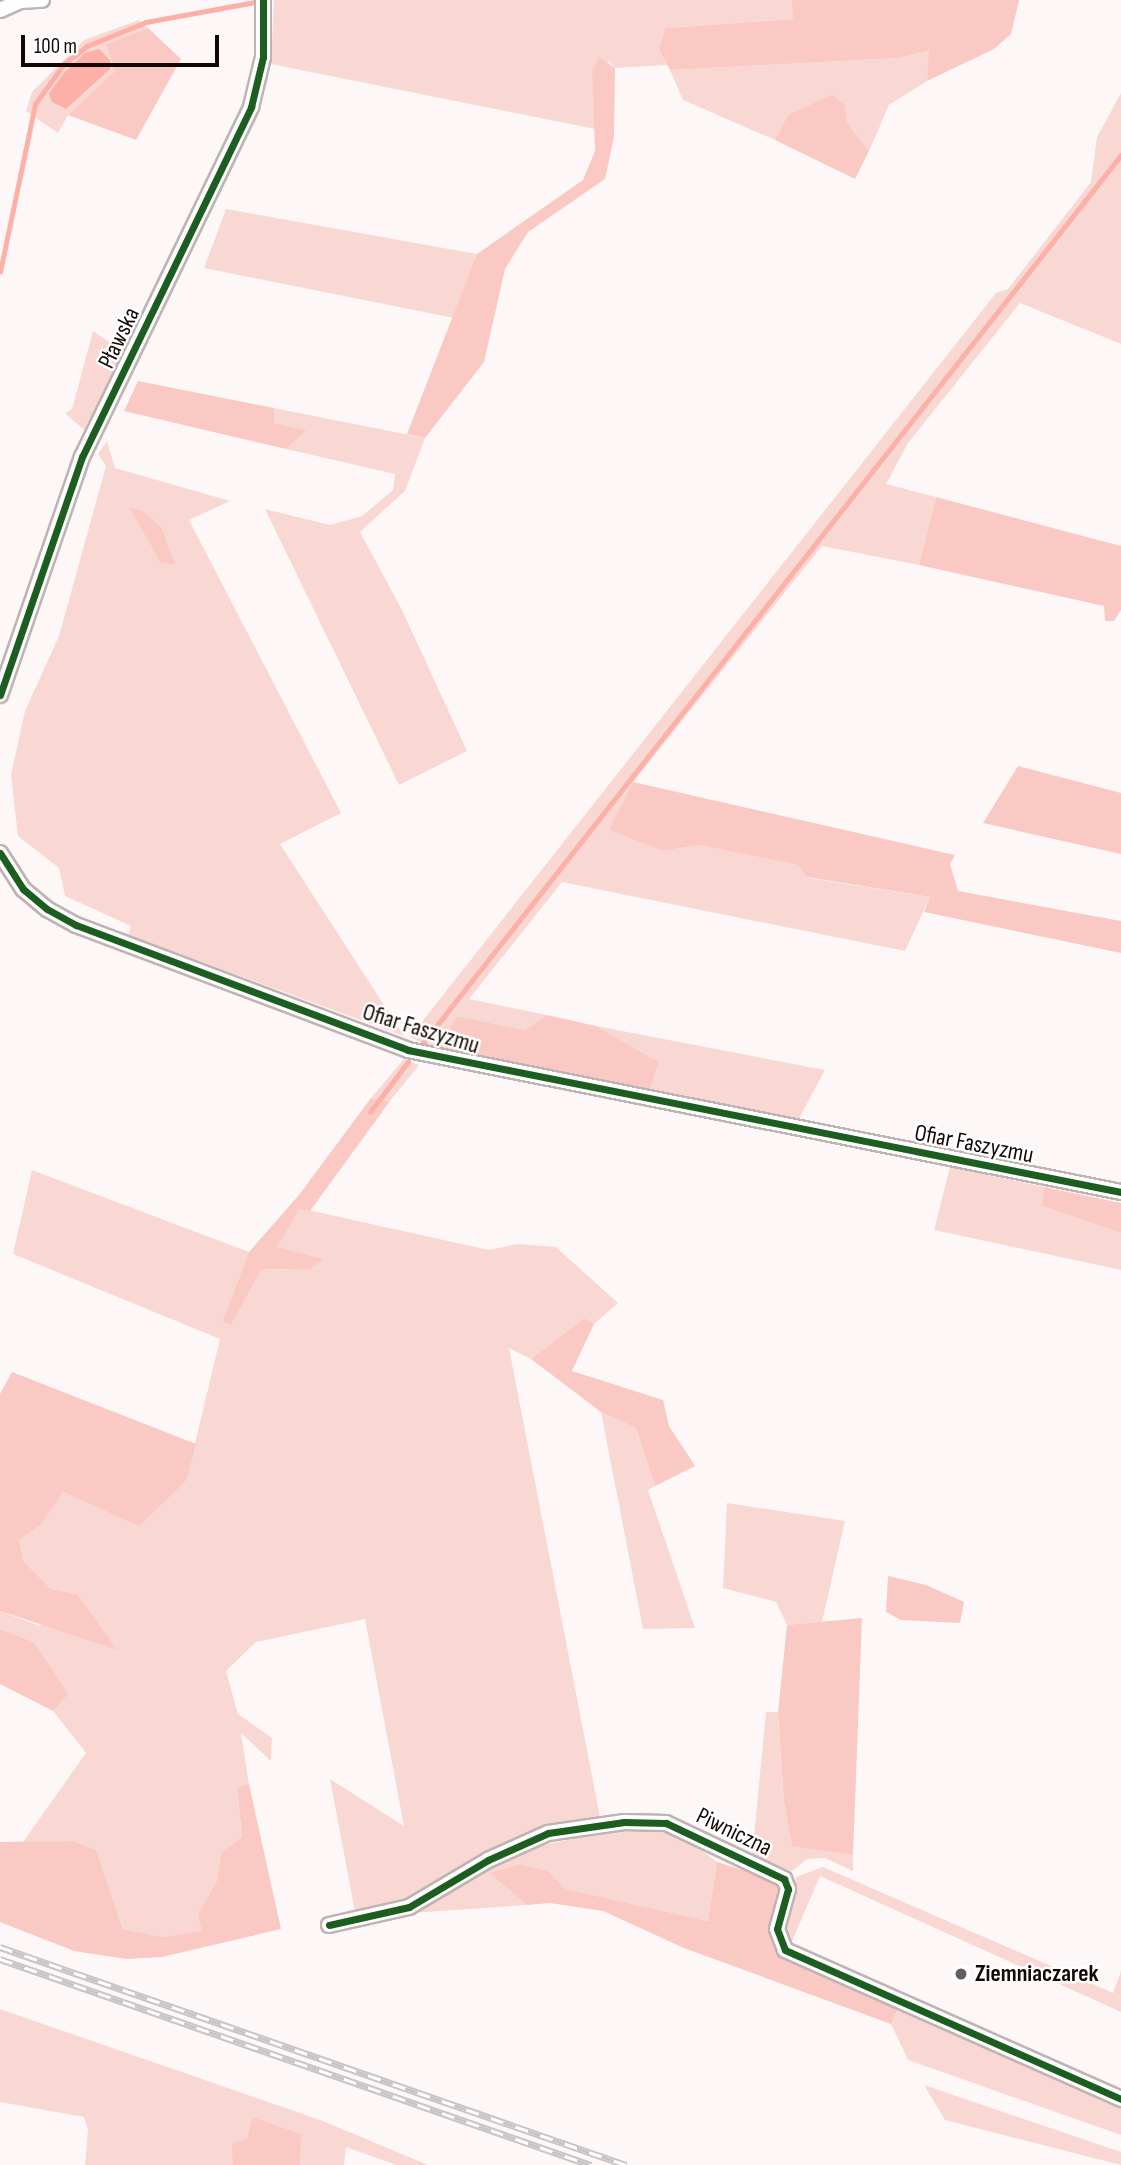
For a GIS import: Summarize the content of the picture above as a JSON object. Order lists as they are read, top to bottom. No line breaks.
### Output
{"streets":{"street":["Pławska","Ofiar Faszyzmu","Piwniczna"]},"places":["Ziemniaczarek"],"scale_bar":"100 m"}
